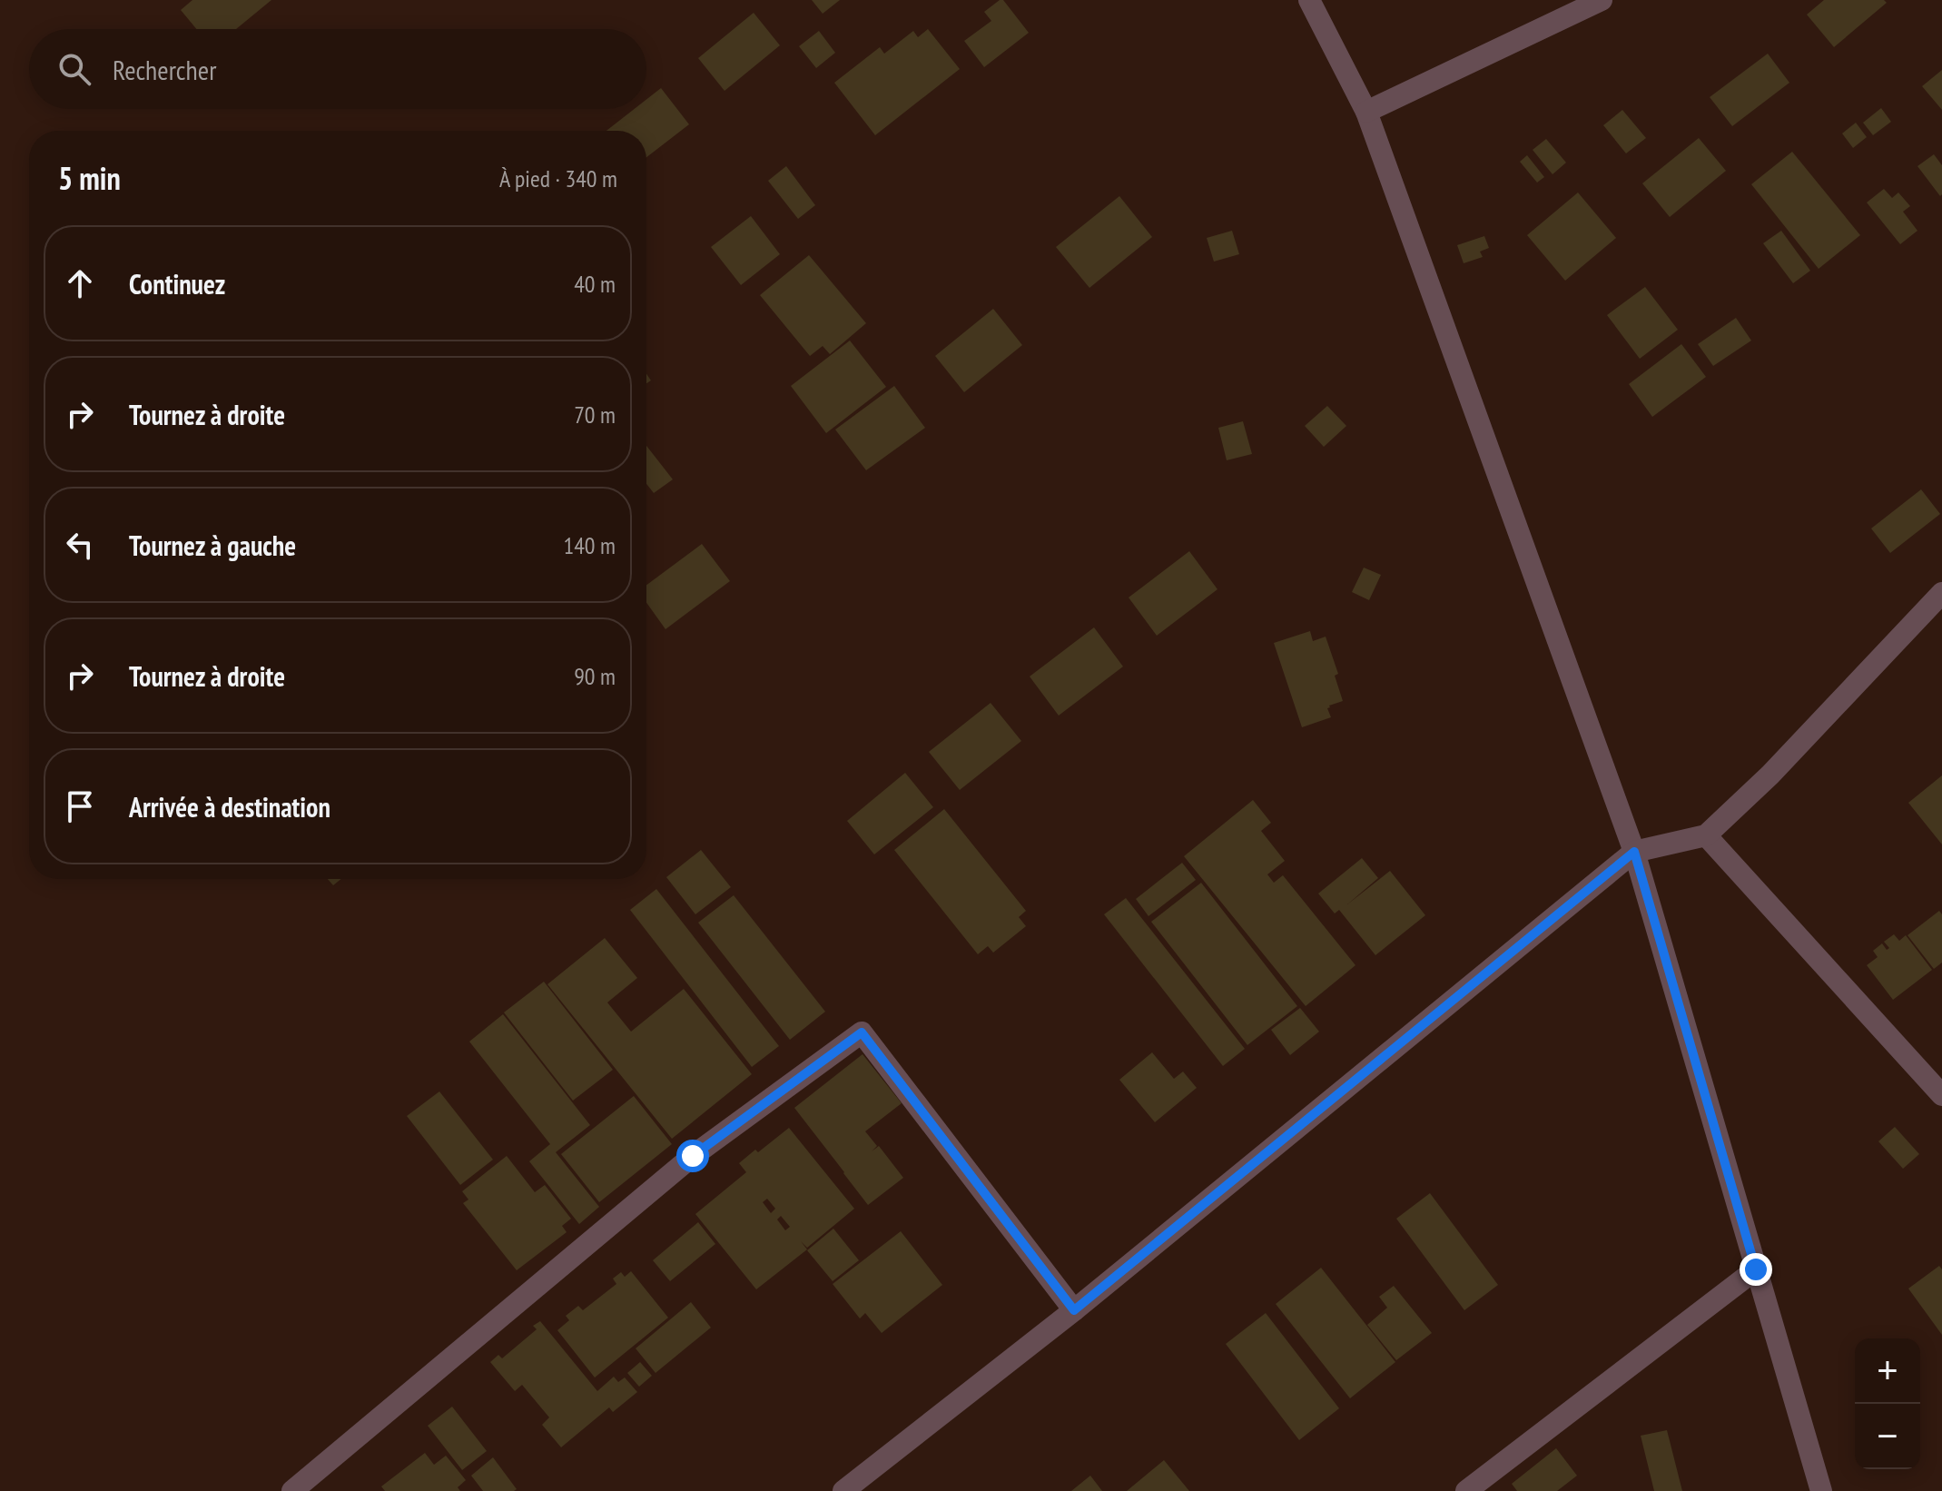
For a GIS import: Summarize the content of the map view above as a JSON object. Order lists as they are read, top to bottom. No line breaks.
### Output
{"page":{"search":"Rechercher","heading":["5 min","À pied · 340 m"],"list":[["Continuez","40 m"],["Tournez à droite","70 m"],["Tournez à gauche","140 m"],["Tournez à droite","90 m"],"Arrivée à destination"],"map_buttons":["+","−"]}}
